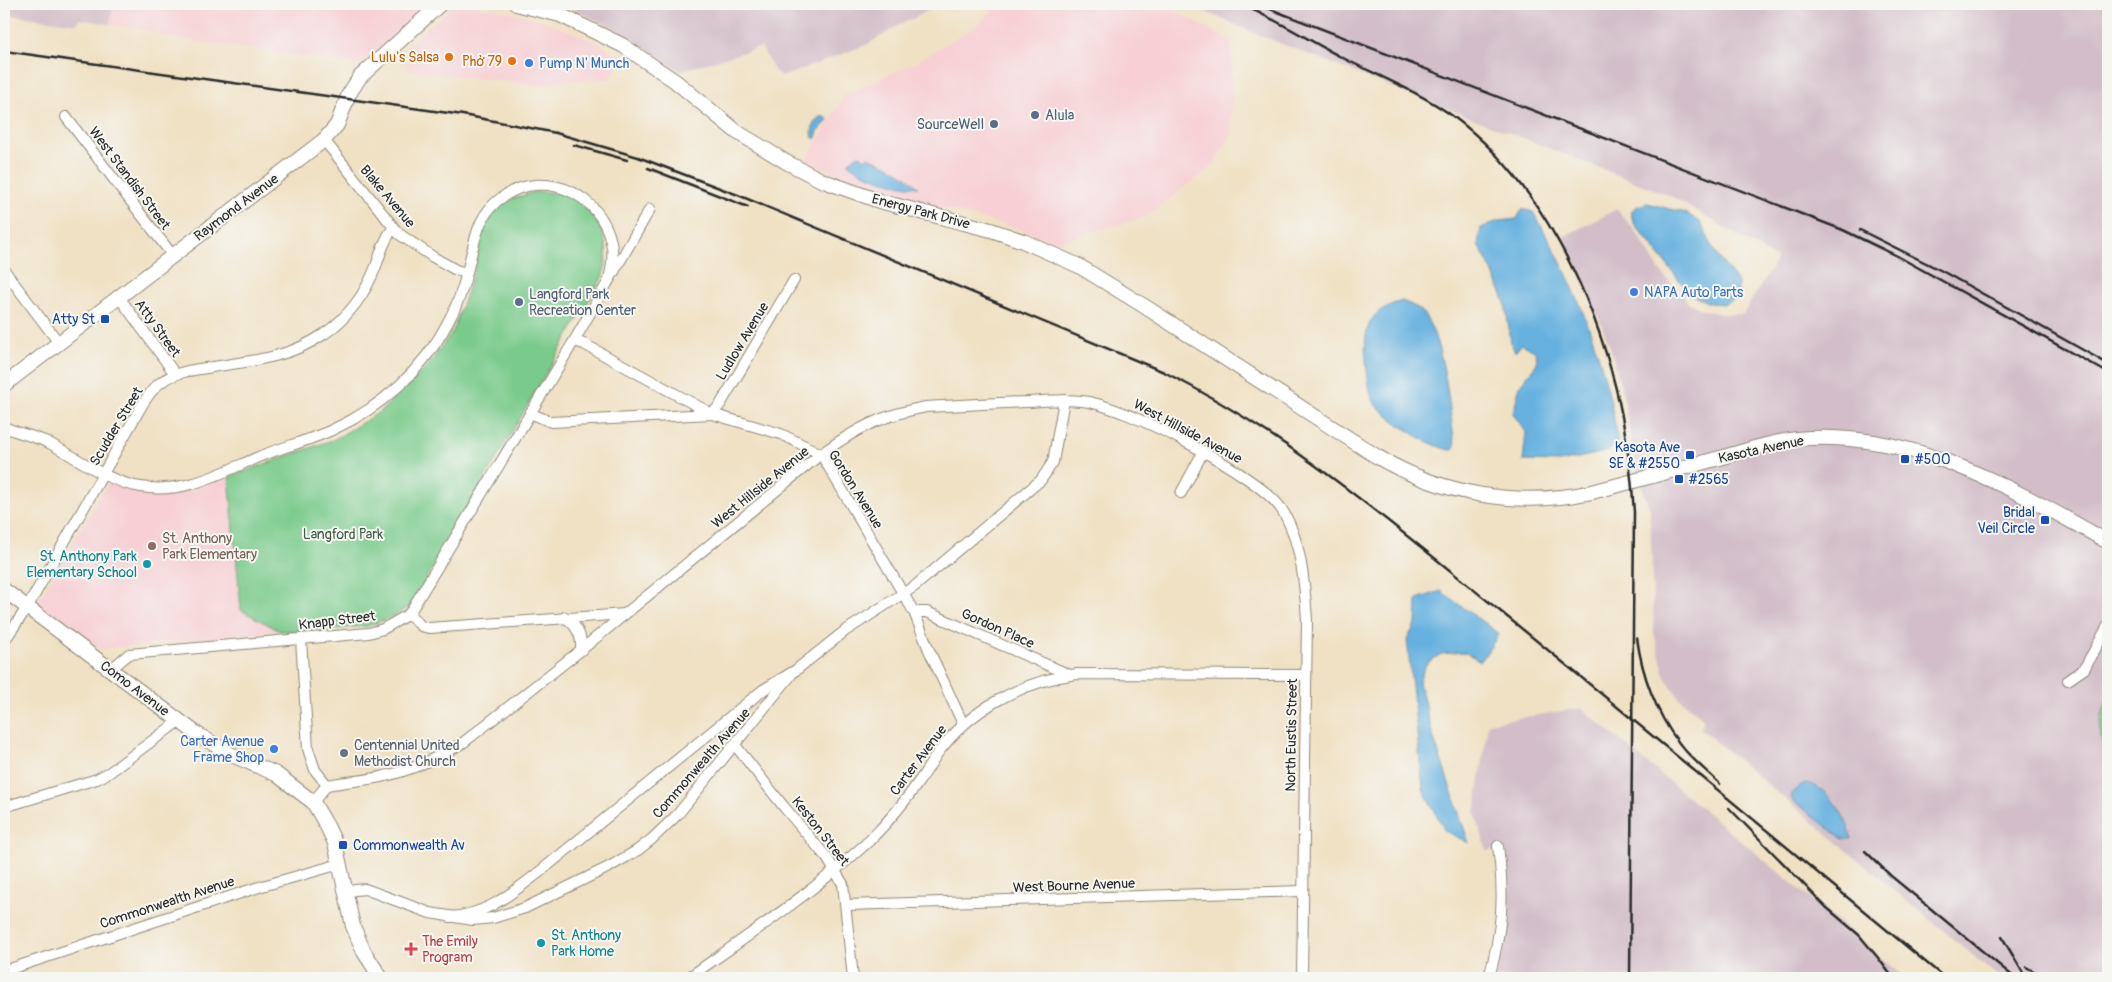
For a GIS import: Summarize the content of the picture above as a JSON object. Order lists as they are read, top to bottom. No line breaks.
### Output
{"streets":{"street":["West Standish Street","Blake Avenue","Raymond Avenue","Energy Park Drive","Atty Street","Ludlow Avenue","Scudder Street","West Hillside Avenue","Kasota Avenue","Gordon Avenue","Knapp Street","Gordon Place","Como Avenue","North Eustis Street","Carter Avenue","Commonwealth Avenue","Keston Street","West Bourne Avenue"]},"crossings":[["West Standish Street","Raymond Avenue"],["Blake Avenue","Raymond Avenue"],["Blake Avenue","Scudder Street"],["Raymond Avenue","Atty Street"],["Energy Park Drive","Kasota Avenue"],["Atty Street","Scudder Street"],["Ludlow Avenue","Gordon Avenue"],["Scudder Street","Como Avenue"],["West Hillside Avenue","Gordon Avenue"],["West Hillside Avenue","North Eustis Street"],["West Hillside Avenue","Commonwealth Avenue"],["Gordon Avenue","Gordon Place"],["Gordon Avenue","Carter Avenue"],["Gordon Avenue","Commonwealth Avenue"],["Knapp Street","Como Avenue"],["Gordon Place","Carter Avenue"],["Como Avenue","Commonwealth Avenue"],["North Eustis Street","Carter Avenue"],["North Eustis Street","West Bourne Avenue"],["Carter Avenue","Keston Street"],["Commonwealth Avenue","Keston Street"],["Keston Street","West Bourne Avenue"]],"parks":["Langford Park"],"places":{"other":["Lulu's Salsa","Phở 79","Pump N' Munch","Alula","SourceWell","NAPA Auto Parts","Langford Park Recreation Center","St. Anthony Park Elementary","St. Anthony Park Elementary School","Carter Avenue Frame Shop","Centennial United Methodist Church","St. Anthony Park Home"],"transit":["Atty St","Kasota Ave SE & #2550","#500","#2565","Bridal Veil Circle","Commonwealth Av"],"health":["The Emily Program"]}}
